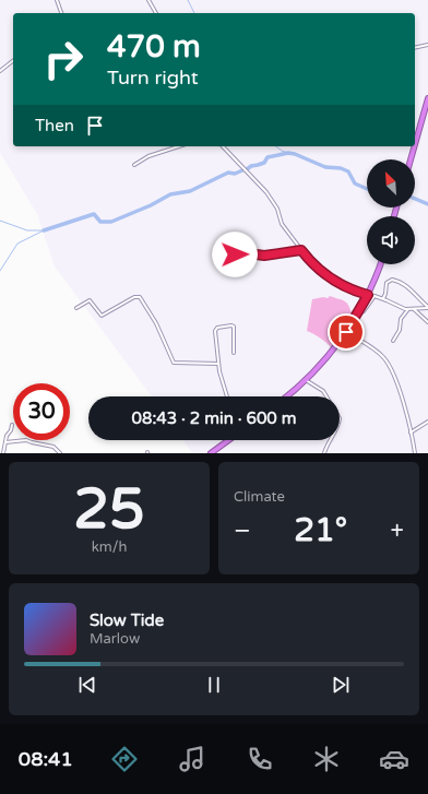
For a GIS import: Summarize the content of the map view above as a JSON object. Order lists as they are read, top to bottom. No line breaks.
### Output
{"north":"top left","page":{"turn":["470 m","Turn right"],"then":"Then","limit":"30","trip":"08:43 · 2 min · 600 m","tile":[["25","km/h"],"Climate"],"heat":["−","21°","+"],"song":["Slow Tide","Marlow"],"tabs":"08:41"}}
